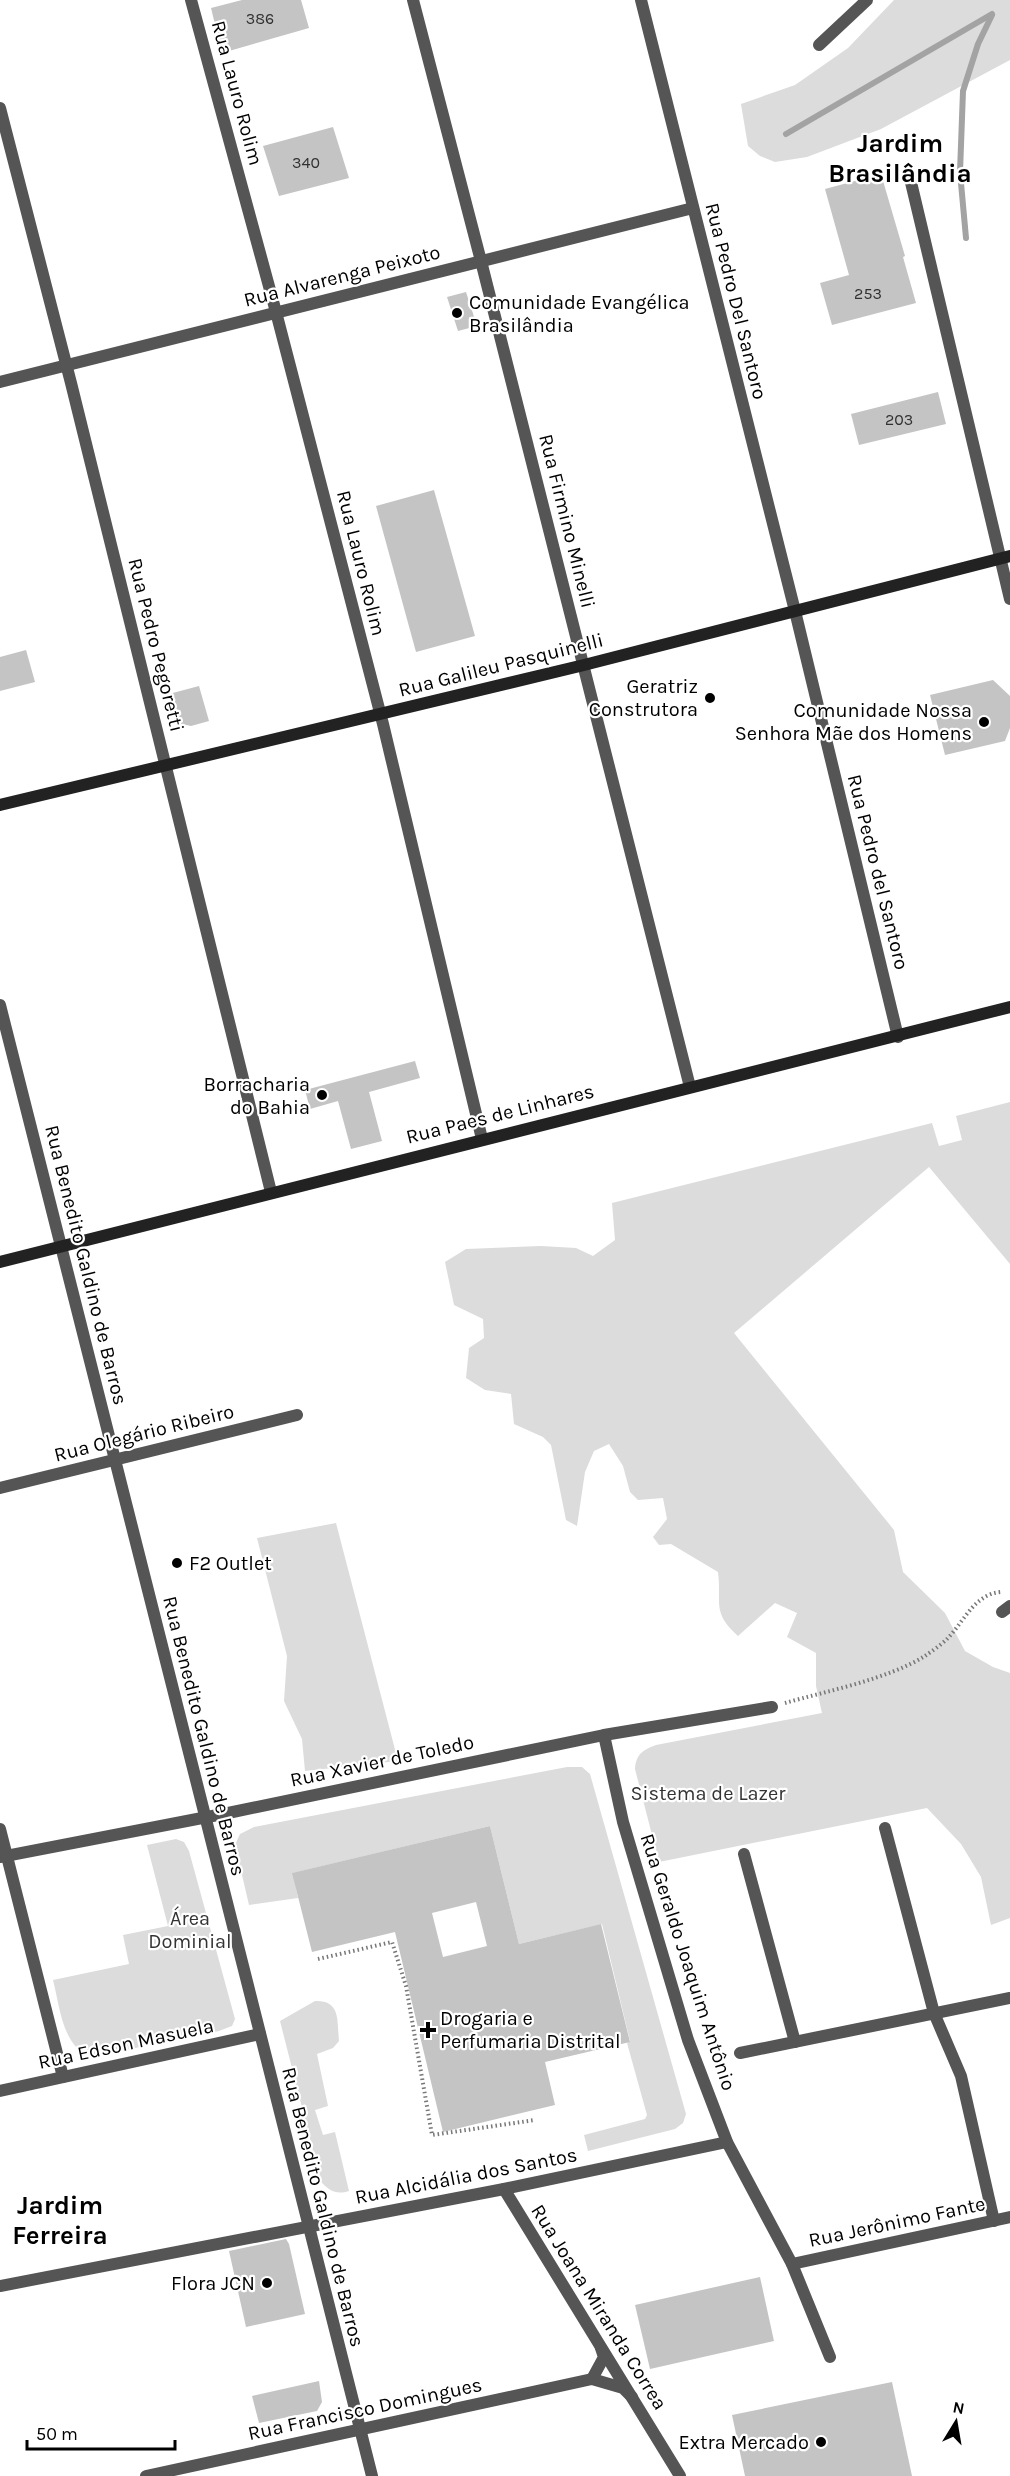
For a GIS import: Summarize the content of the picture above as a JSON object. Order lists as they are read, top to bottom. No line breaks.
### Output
{"streets":{"street":["Rua Lauro Rolim","Rua Alvarenga Peixoto","Rua Pedro Del Santoro","Rua Firmino Minelli","Rua Pedro Pegoretti","Rua Galileu Pasquinelli","Rua Pedro del Santoro","Rua Paes de Linhares","Rua Benedito Galdino de Barros","Rua Olegário Ribeiro","Rua Xavier de Toledo","Rua Geraldo Joaquim Antônio","Rua Edson Masuela","Rua Alcidália dos Santos","Rua Jerônimo Fante","Rua Joana Miranda Correa","Rua Francisco Domingues"]},"crossings":[["Rua Lauro Rolim","Rua Alvarenga Peixoto"],["Rua Lauro Rolim","Rua Galileu Pasquinelli"],["Rua Lauro Rolim","Rua Paes de Linhares"],["Rua Alvarenga Peixoto","Rua Pedro Del Santoro"],["Rua Alvarenga Peixoto","Rua Firmino Minelli"],["Rua Alvarenga Peixoto","Rua Pedro Pegoretti"],["Rua Pedro Del Santoro","Rua Galileu Pasquinelli"],["Rua Pedro Del Santoro","Rua Pedro del Santoro"],["Rua Firmino Minelli","Rua Galileu Pasquinelli"],["Rua Firmino Minelli","Rua Paes de Linhares"],["Rua Pedro Pegoretti","Rua Galileu Pasquinelli"],["Rua Pedro Pegoretti","Rua Paes de Linhares"],["Rua Galileu Pasquinelli","Rua Pedro del Santoro"],["Rua Pedro del Santoro","Rua Paes de Linhares"],["Rua Paes de Linhares","Rua Benedito Galdino de Barros"],["Rua Benedito Galdino de Barros","Rua Olegário Ribeiro"],["Rua Benedito Galdino de Barros","Rua Xavier de Toledo"],["Rua Benedito Galdino de Barros","Rua Edson Masuela"],["Rua Benedito Galdino de Barros","Rua Alcidália dos Santos"],["Rua Benedito Galdino de Barros","Rua Francisco Domingues"],["Rua Xavier de Toledo","Rua Geraldo Joaquim Antônio"],["Rua Geraldo Joaquim Antônio","Rua Alcidália dos Santos"],["Rua Geraldo Joaquim Antônio","Rua Jerônimo Fante"],["Rua Alcidália dos Santos","Rua Joana Miranda Correa"],["Rua Joana Miranda Correa","Rua Francisco Domingues"]],"districts":["Jardim Brasilândia","Jardim Ferreira"],"parks":["Sistema de Lazer","Área Dominial"],"places":{"other":["Comunidade Evangélica Brasilândia","Geratriz Construtora","Comunidade Nossa Senhora Mãe dos Homens","Borracharia do Bahia","F2 Outlet","Flora JCN","Extra Mercado"],"health":["Drogaria e Perfumaria Distrital"]},"house_numbers":["386","340","253","203"],"scale_bar":"50 m","north":"top"}
